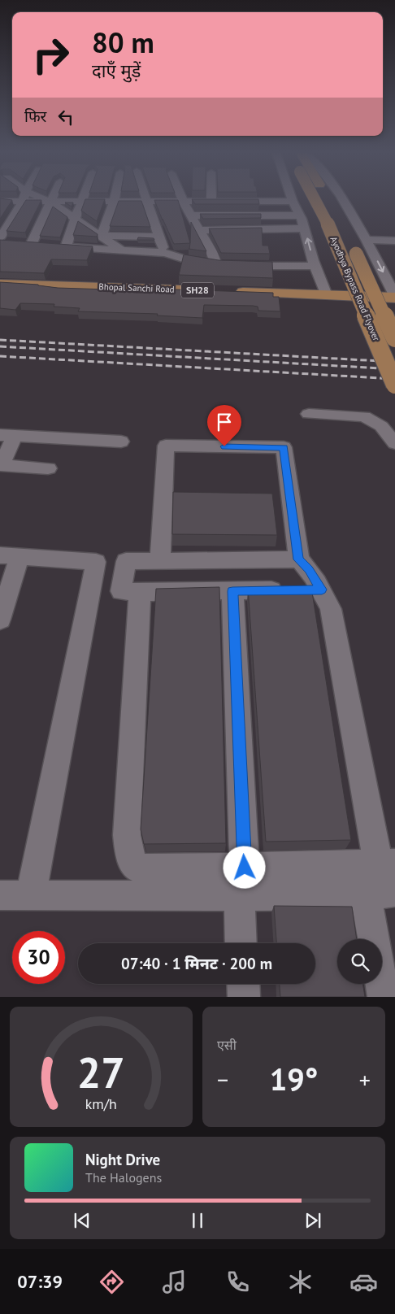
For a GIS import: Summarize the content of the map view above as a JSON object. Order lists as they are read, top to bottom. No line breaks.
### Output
{"streets":{"main road":["Bhopal Sanchi Road","Ayodhya Bypass Road Flyover","SH28"]},"page":{"turn":["80 m","दाएँ मुड़ें"],"then":"फिर","limit":"30","trip":"07:40 · 1 मिनट · 200 m","tile":"एसी","heat":["−","19°","+"],"song":["Night Drive","The Halogens"],"tabs":"07:39","gauge":["27","km/h"]}}
